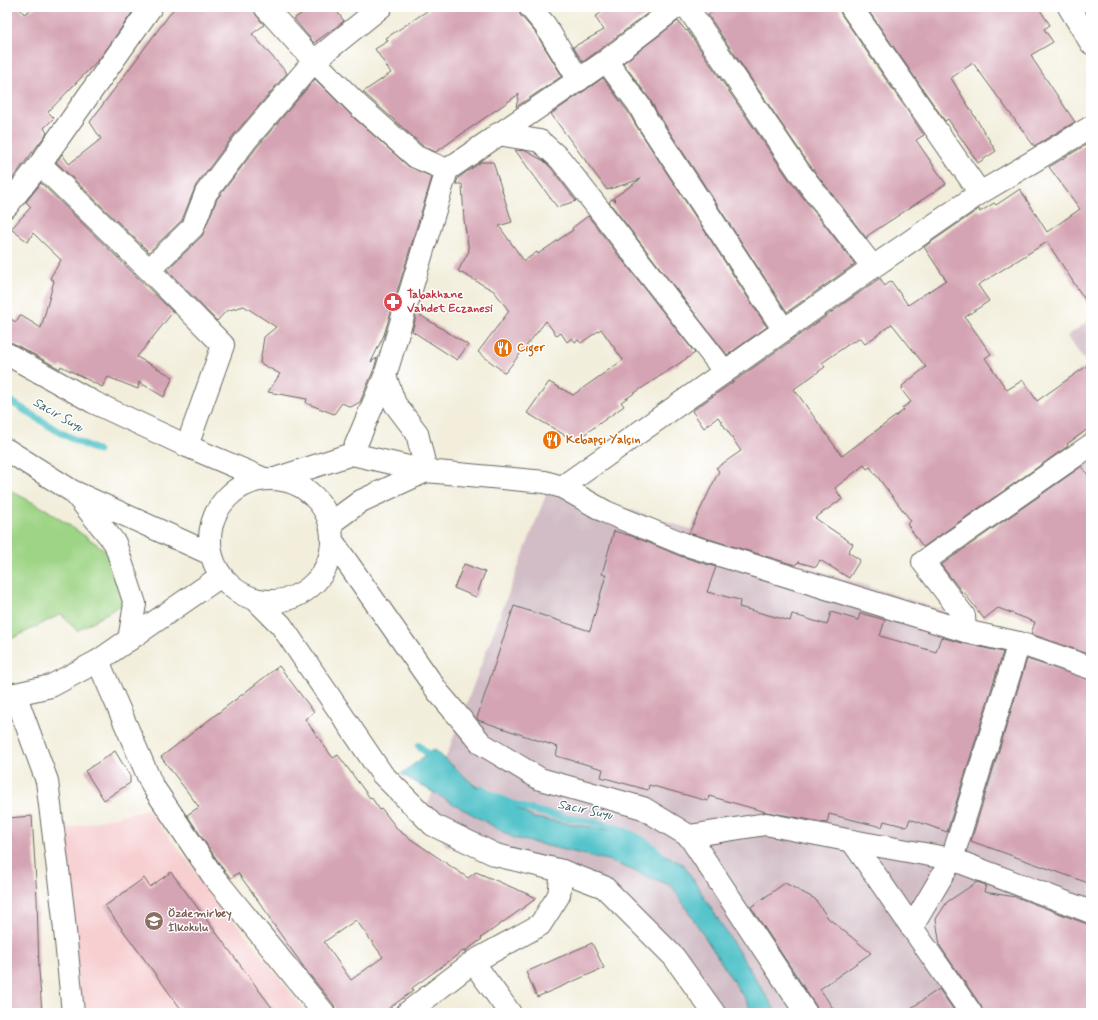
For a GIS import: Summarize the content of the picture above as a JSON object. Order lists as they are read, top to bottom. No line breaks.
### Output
{"water":["Sacır Suyu"],"places":{"pharmacy":["Tabakhane Vahdet Eczanesi"],"restaurant":["Ciger","Kebapçı Yalçın"],"school or university":["Özdemirbey İlkokulu"]}}
